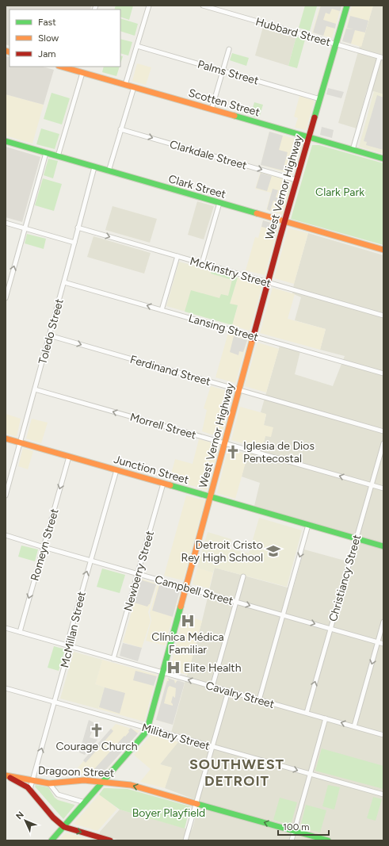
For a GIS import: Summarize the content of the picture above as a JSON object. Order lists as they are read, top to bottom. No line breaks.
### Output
{"streets":{"street":["Hubbard Street","Palms Street","Scotten Street","Clarkdale Street","Clark Street","West Vernor Highway","McKinstry Street","Lansing Street","Toledo Street","Ferdinand Street","Morrell Street","Junction Street","Romeyn Street","Newberry Street","Christiancy Street","Campbell Street","McMillan Street","Cavalry Street","Military Street","Dragoon Street"]},"crossings":[["Hubbard Street","West Vernor Highway"],["Palms Street","West Vernor Highway"],["Scotten Street","West Vernor Highway"],["Clarkdale Street","West Vernor Highway"],["Clark Street","West Vernor Highway"],["Clark Street","Toledo Street"],["West Vernor Highway","McKinstry Street"],["West Vernor Highway","Lansing Street"],["West Vernor Highway","Ferdinand Street"],["West Vernor Highway","Morrell Street"],["West Vernor Highway","Junction Street"],["West Vernor Highway","Campbell Street"],["West Vernor Highway","Cavalry Street"],["West Vernor Highway","Military Street"],["West Vernor Highway","Dragoon Street"],["McKinstry Street","Toledo Street"],["Lansing Street","Toledo Street"],["Toledo Street","Ferdinand Street"],["Toledo Street","Morrell Street"],["Toledo Street","Junction Street"],["Morrell Street","Christiancy Street"],["Junction Street","Romeyn Street"],["Junction Street","Newberry Street"],["Junction Street","Christiancy Street"],["Junction Street","McMillan Street"],["Romeyn Street","Campbell Street"],["Romeyn Street","Cavalry Street"],["Newberry Street","Campbell Street"],["Newberry Street","Cavalry Street"],["Christiancy Street","Campbell Street"],["Christiancy Street","Cavalry Street"],["Campbell Street","McMillan Street"],["McMillan Street","Cavalry Street"],["McMillan Street","Military Street"],["McMillan Street","Dragoon Street"]],"one_way":["Clarkdale Street","Ferdinand Street","Morrell Street","Romeyn Street","McMillan Street","Dragoon Street"],"districts":["SOUTHWEST DETROIT"],"parks":["Clark Park","Boyer Playfield"],"places":{"church":["Iglesia de Dios Pentecostal","Courage Church"],"school or university":["Detroit Cristo Rey High School"],"hospital":["Clínica Médica Familiar","Elite Health"]},"legend":["Fast","Slow","Jam"],"scale_bar":"100 m","north":"top left"}
